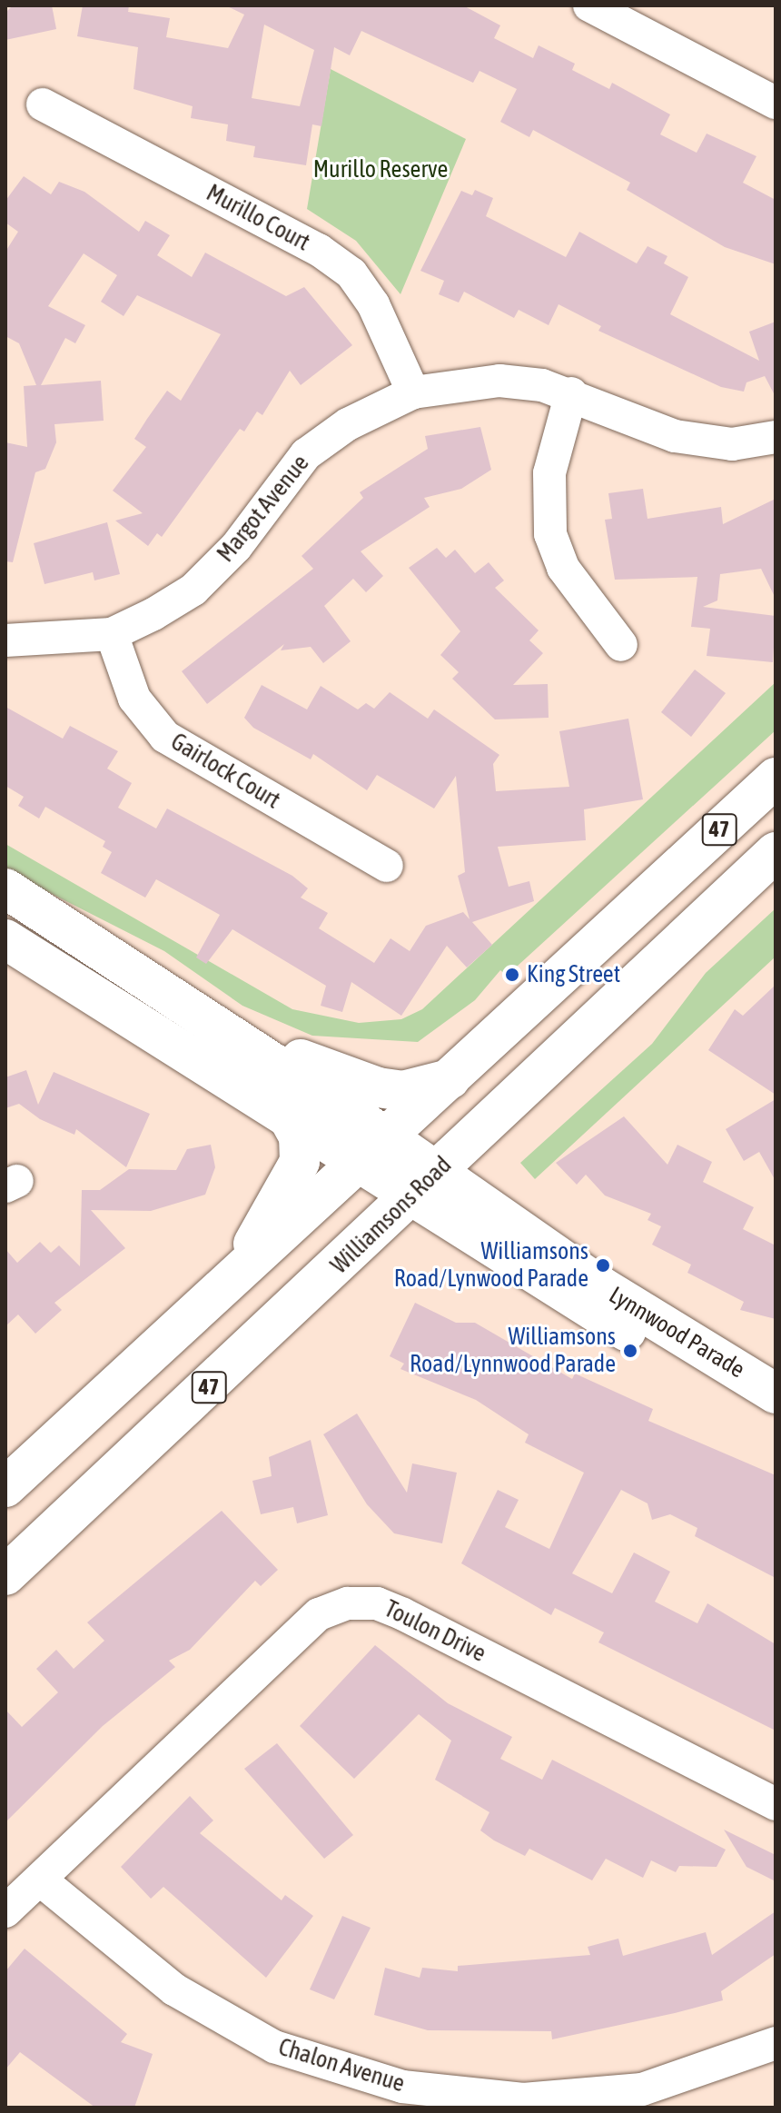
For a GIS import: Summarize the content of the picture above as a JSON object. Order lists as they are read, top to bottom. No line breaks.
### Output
{"streets":{"main road":["47","Williamsons Road","Lynnwood Parade"],"street":["Murillo Court","Margot Avenue","Gairlock Court","Toulon Drive","Chalon Avenue"]},"crossings":[["Murillo Court","Margot Avenue"],["Margot Avenue","Gairlock Court"],["Williamsons Road","Lynnwood Parade"],["Toulon Drive","Chalon Avenue"]],"parks":["Murillo Reserve"],"places":["King Street","Williamsons Road/Lynwood Parade","Williamsons Road/Lynnwood Parade"]}
